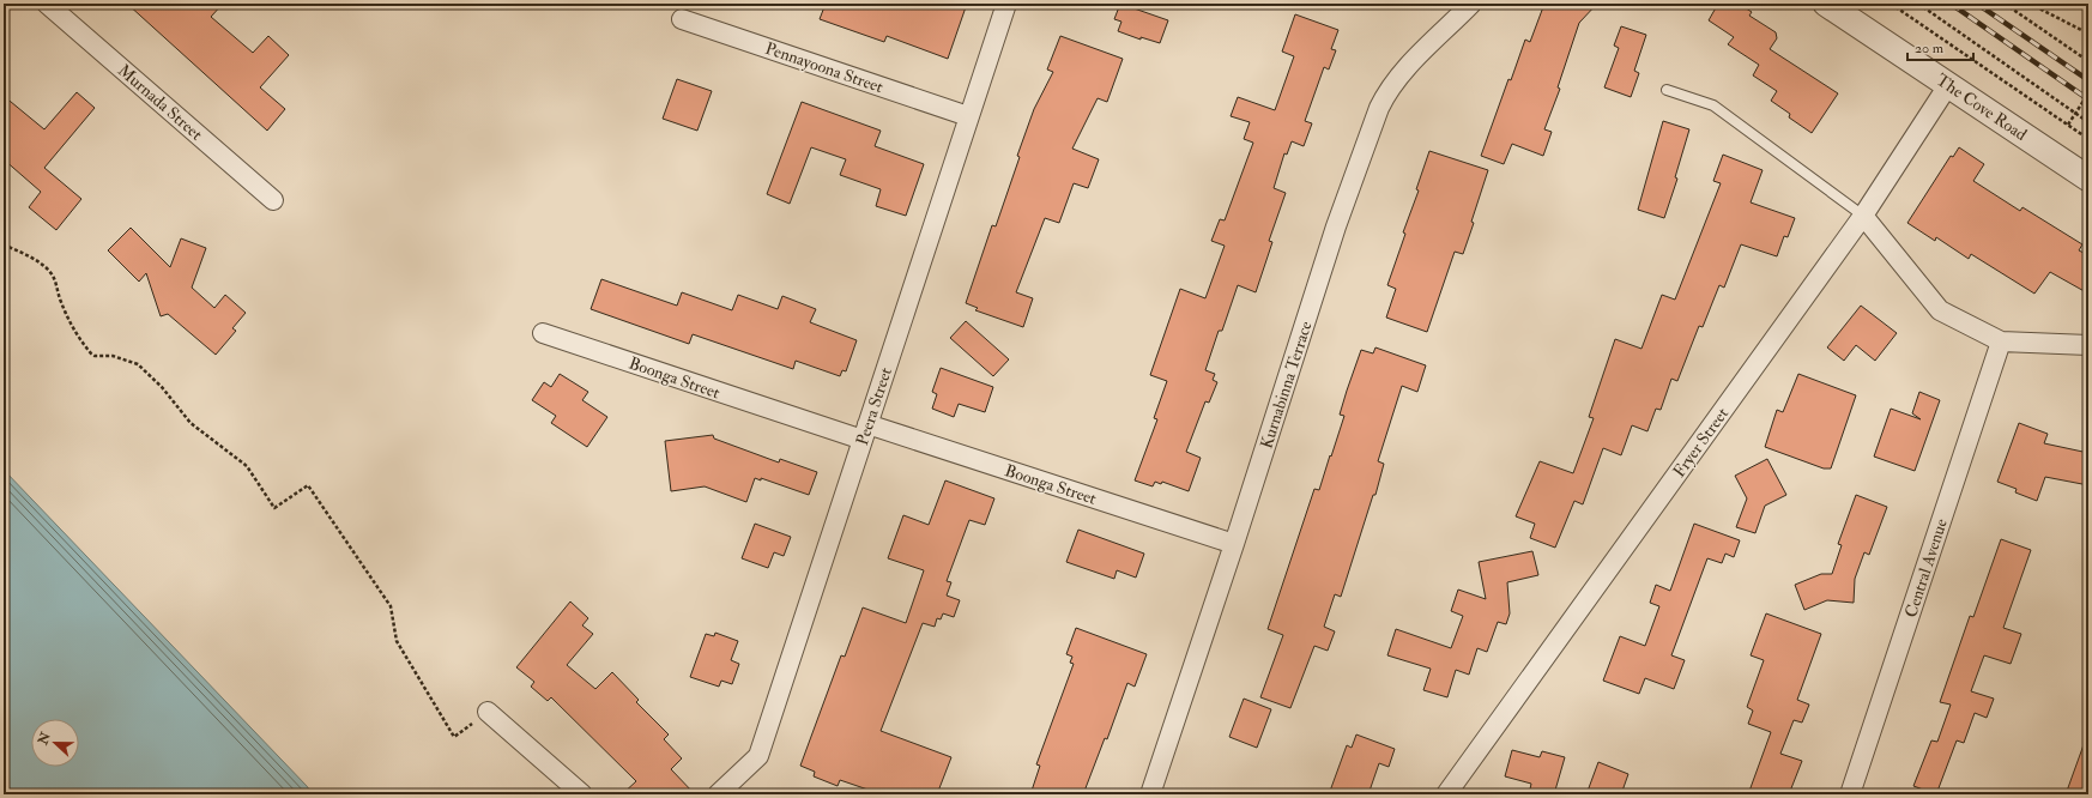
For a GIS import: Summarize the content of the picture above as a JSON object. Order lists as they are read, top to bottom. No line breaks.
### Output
{"streets":{"street":["Pennayoona Street","Murnada Street","The Cove Road","Boonga Street","Kurnabinna Terrace","Peera Street","Fryer Street","Central Avenue"]},"crossings":[["Pennayoona Street","Peera Street"],["The Cove Road","Fryer Street"],["Boonga Street","Kurnabinna Terrace"],["Boonga Street","Peera Street"]],"scale_bar":"20 m","north":"left"}
